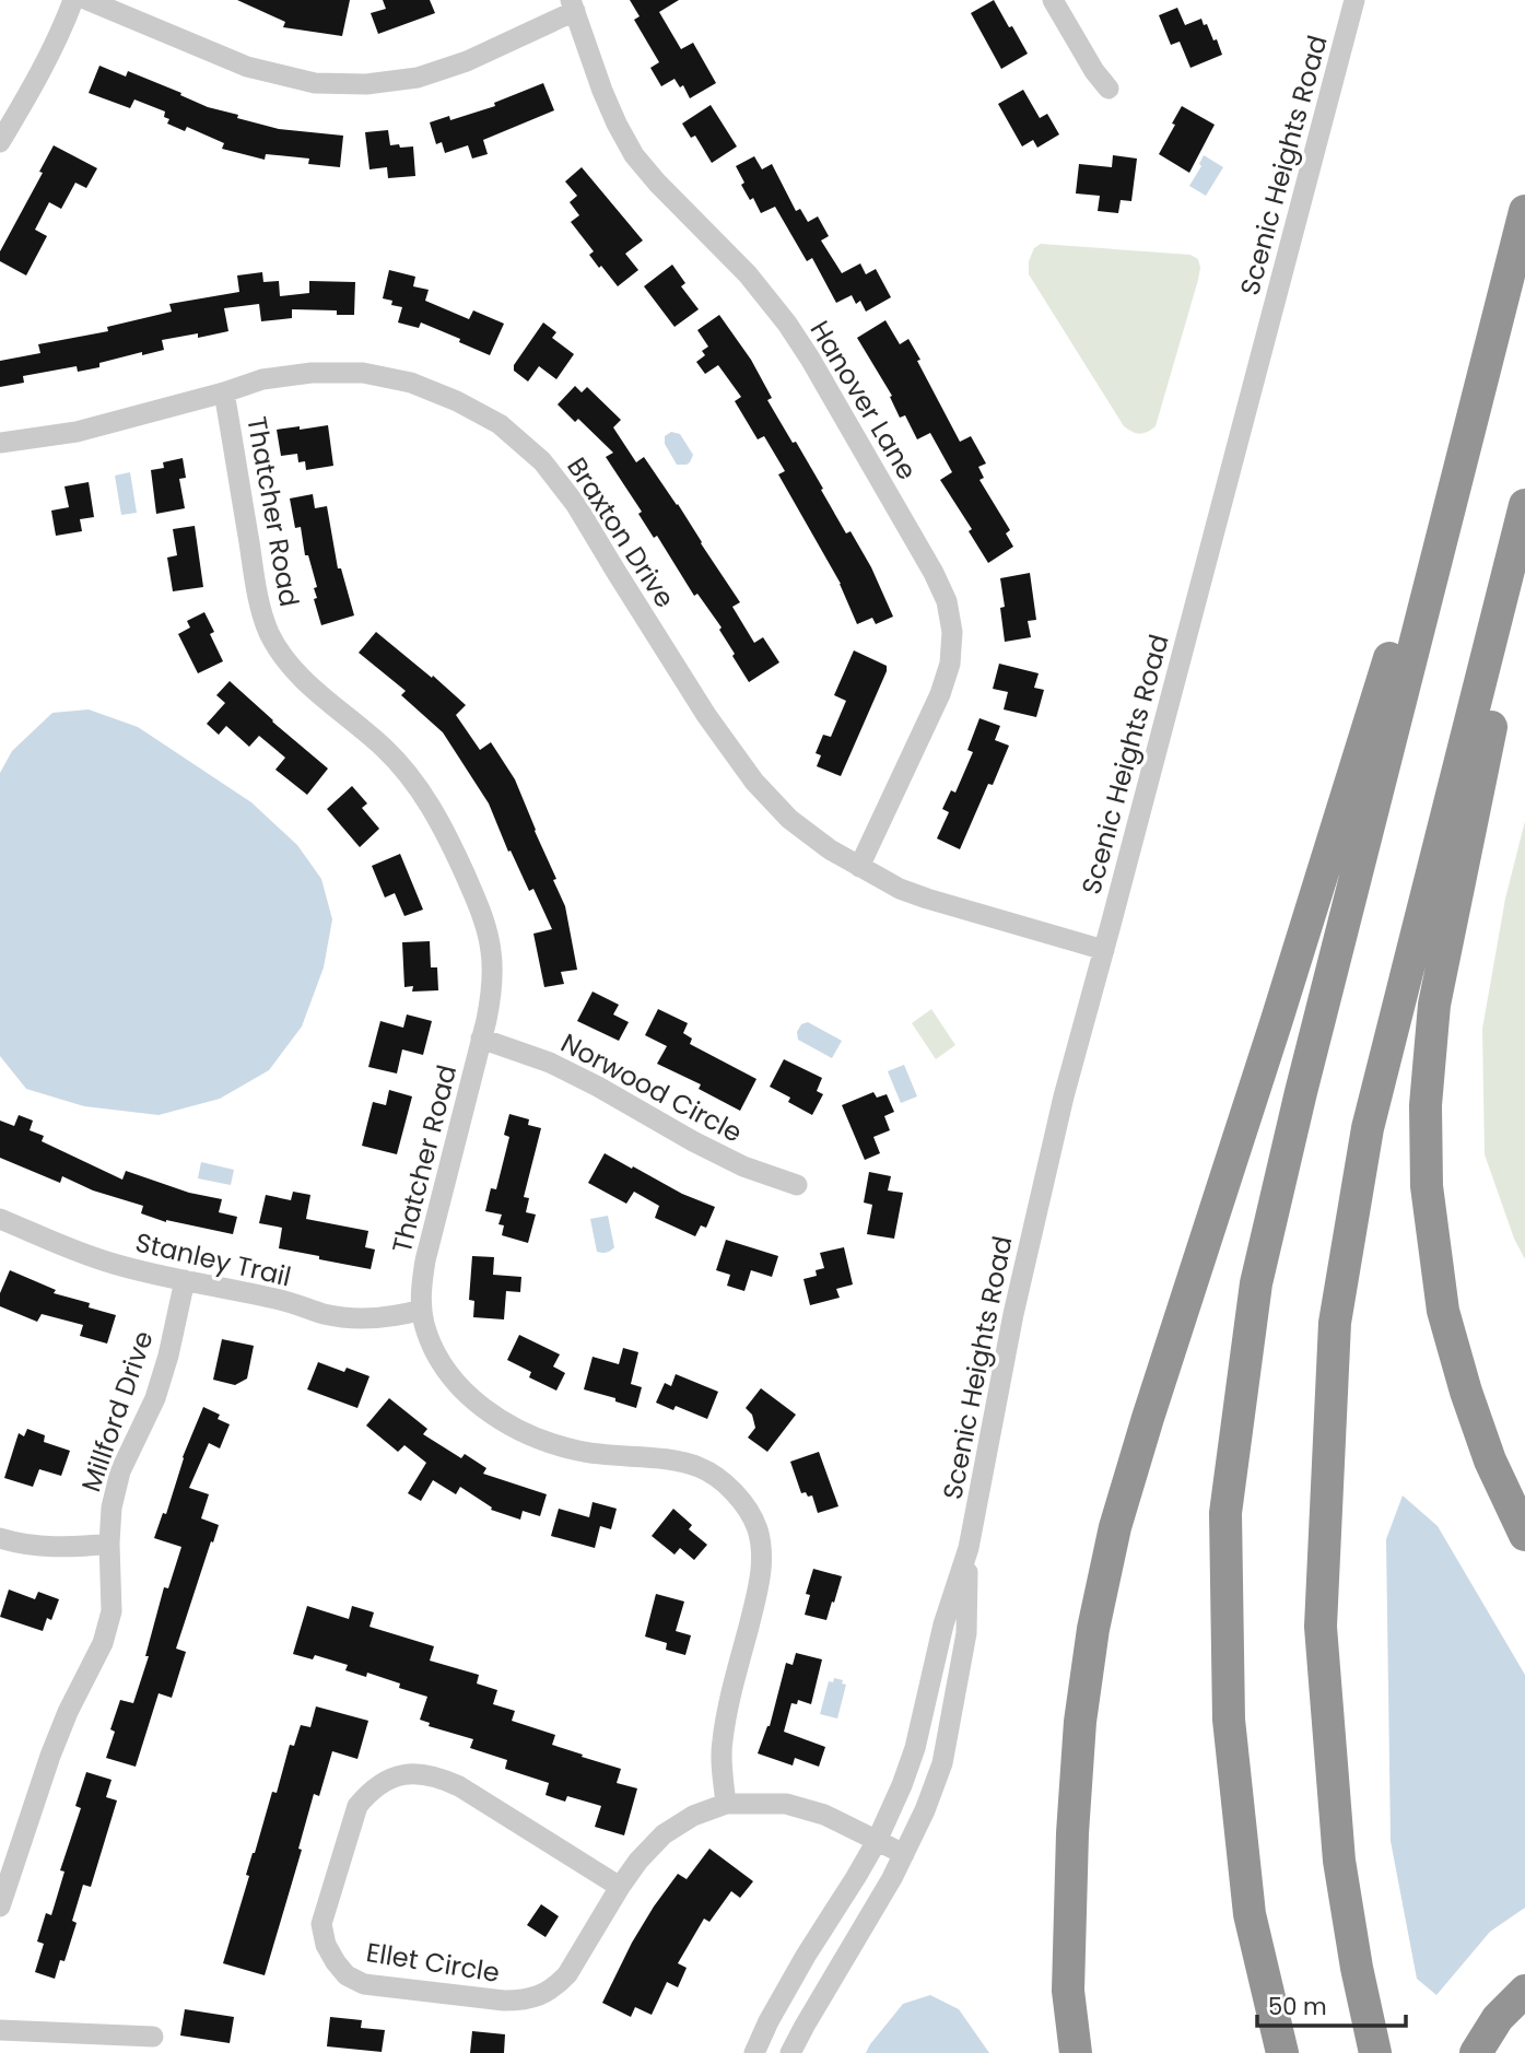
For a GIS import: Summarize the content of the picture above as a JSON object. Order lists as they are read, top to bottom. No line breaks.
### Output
{"streets":{"street":["Scenic Heights Road","Hanover Lane","Thatcher Road","Braxton Drive","Norwood Circle","Stanley Trail","Millford Drive","Ellet Circle"]},"crossings":[["Scenic Heights Road","Braxton Drive"],["Scenic Heights Road","Ellet Circle"],["Hanover Lane","Braxton Drive"],["Thatcher Road","Braxton Drive"],["Thatcher Road","Norwood Circle"],["Thatcher Road","Stanley Trail"],["Thatcher Road","Ellet Circle"],["Stanley Trail","Millford Drive"]],"scale_bar":"50 m"}
